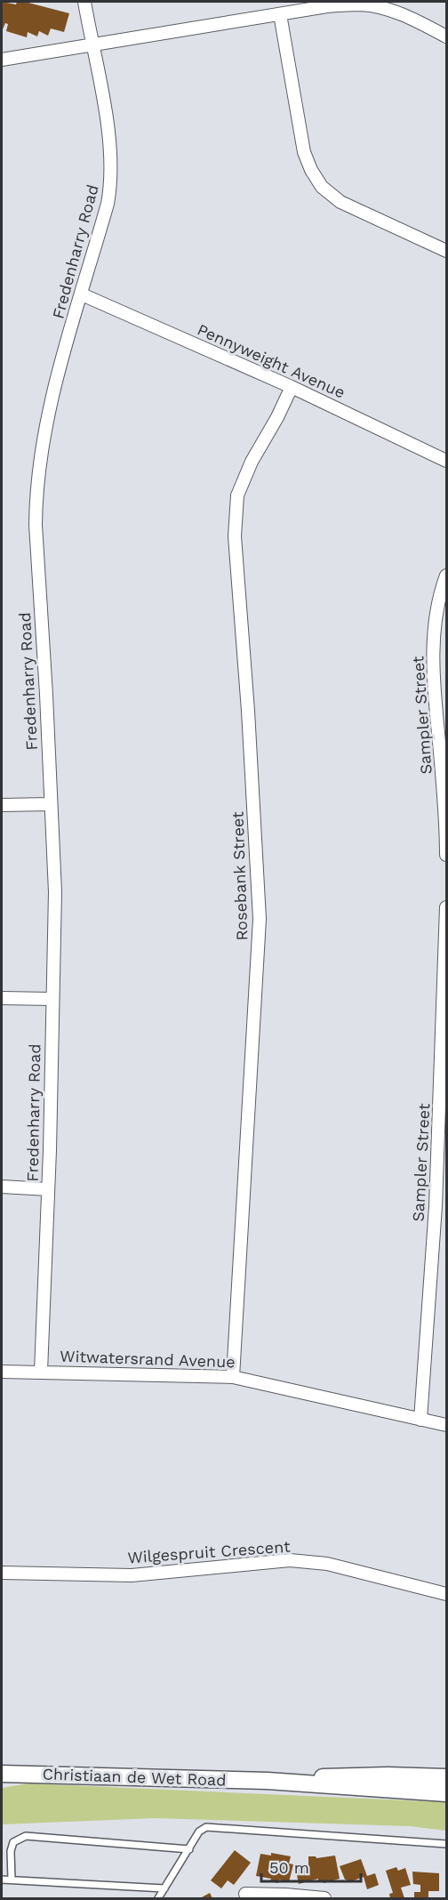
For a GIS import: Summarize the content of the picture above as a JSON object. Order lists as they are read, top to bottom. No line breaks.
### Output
{"streets":{"main road":["Christiaan de Wet Road"],"street":["Fredenharry Road","Pennyweight Avenue","Sampler Street","Rosebank Street","Witwatersrand Avenue","Wilgespruit Crescent"]},"crossings":[["Fredenharry Road","Pennyweight Avenue"],["Fredenharry Road","Witwatersrand Avenue"],["Pennyweight Avenue","Rosebank Street"],["Sampler Street","Witwatersrand Avenue"],["Rosebank Street","Witwatersrand Avenue"]],"scale_bar":"50 m"}
